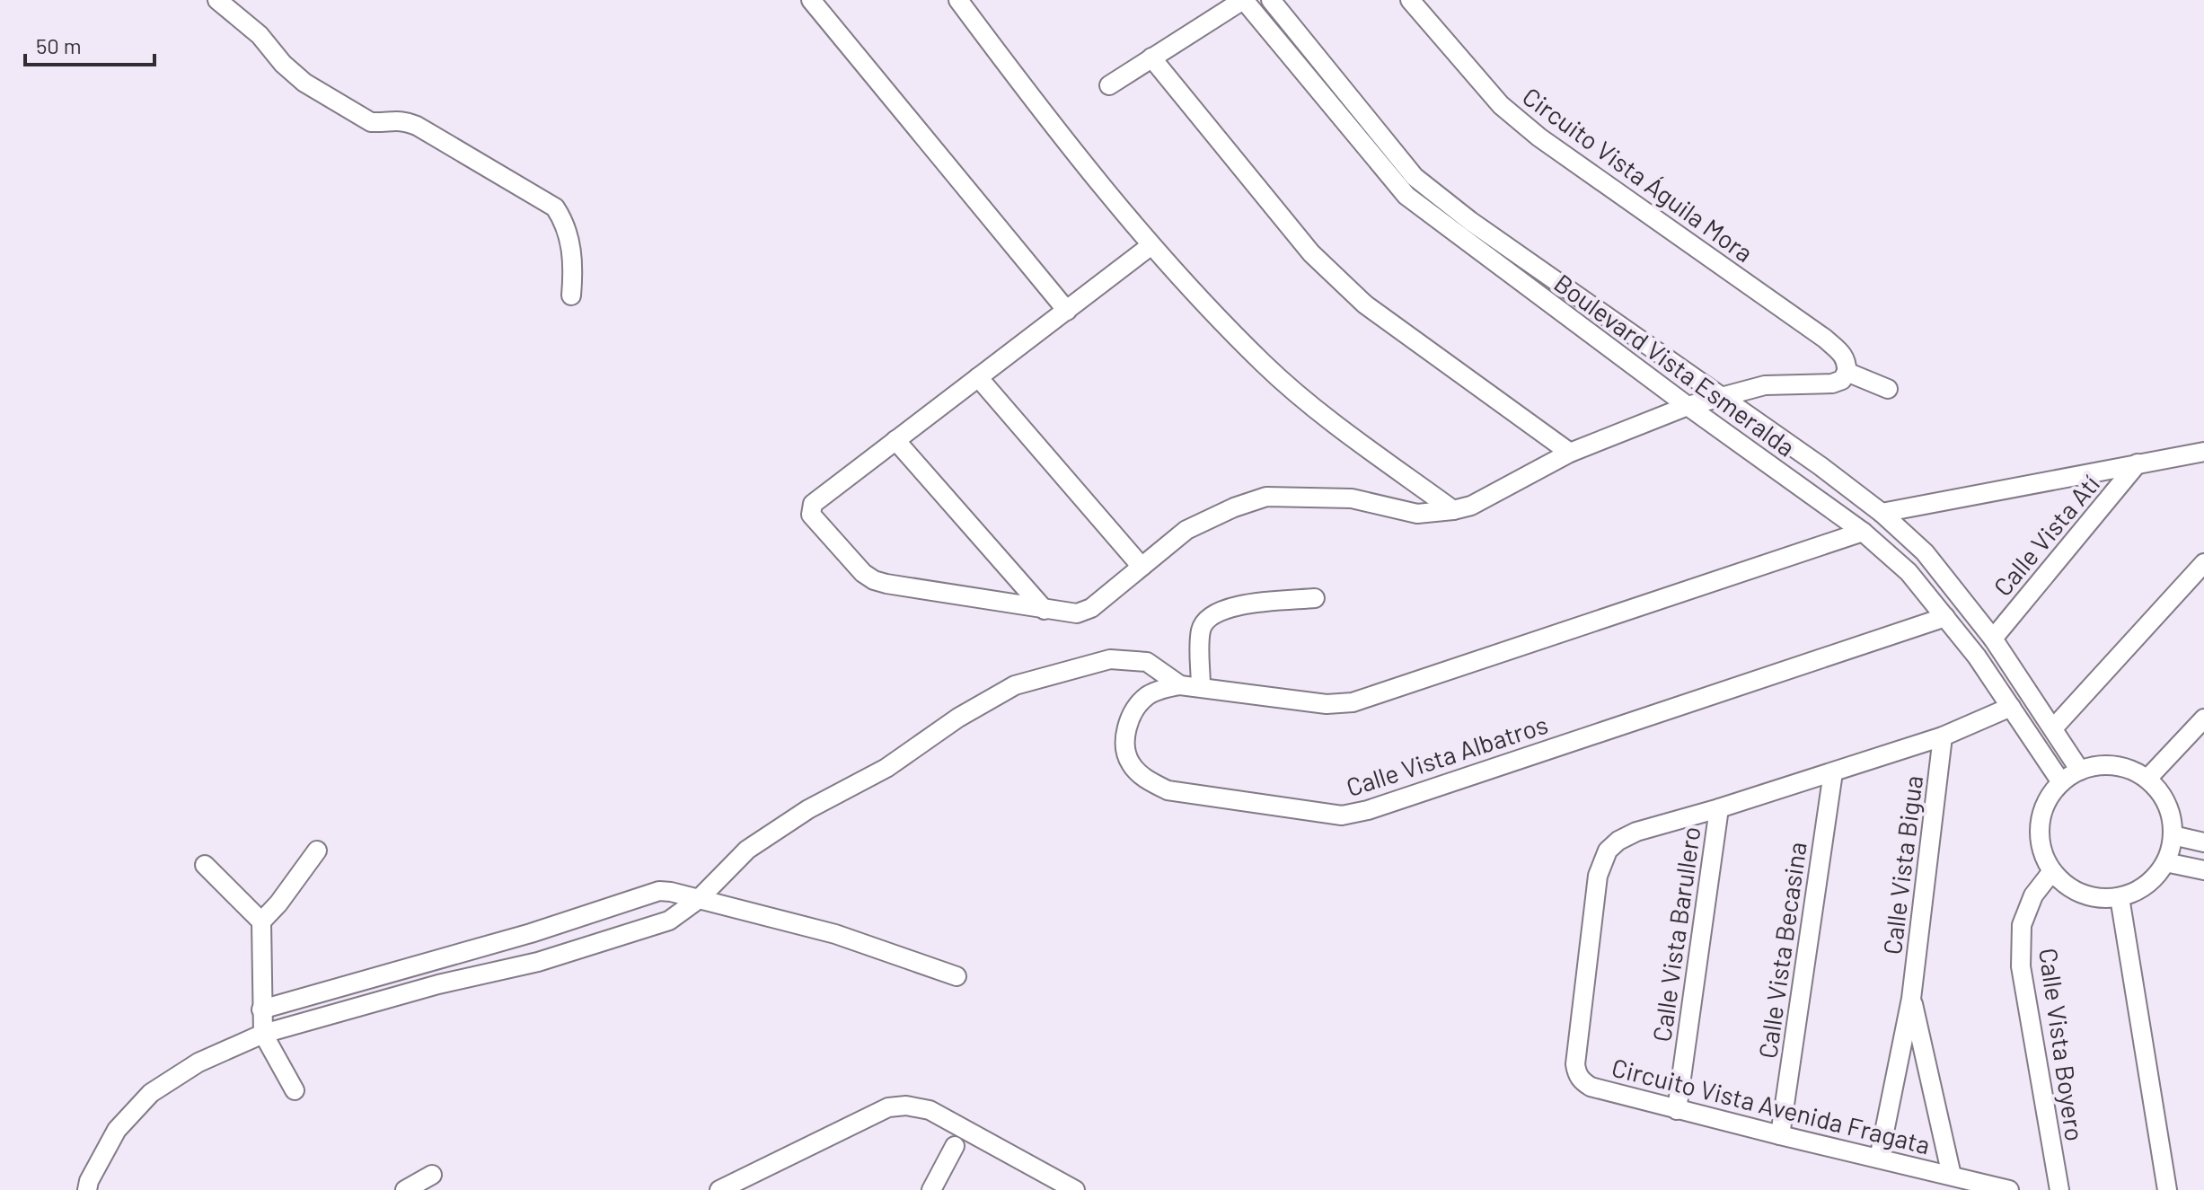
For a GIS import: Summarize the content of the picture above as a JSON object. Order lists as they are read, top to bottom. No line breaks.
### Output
{"streets":{"street":["Circuito Vista Águila Mora","Boulevard Vista Esmeralda","Calle Vista Atí","Calle Vista Albatros","Calle Vista Bigua","Calle Vista Barullero","Calle Vista Becasina","Calle Vista Boyero","Circuito Vista Avenida Fragata"]},"crossings":[["Boulevard Vista Esmeralda","Calle Vista Atí"],["Boulevard Vista Esmeralda","Calle Vista Albatros"],["Boulevard Vista Esmeralda","Calle Vista Boyero"],["Boulevard Vista Esmeralda","Circuito Vista Avenida Fragata"],["Calle Vista Bigua","Circuito Vista Avenida Fragata"],["Calle Vista Barullero","Circuito Vista Avenida Fragata"],["Calle Vista Becasina","Circuito Vista Avenida Fragata"]],"scale_bar":"50 m"}
